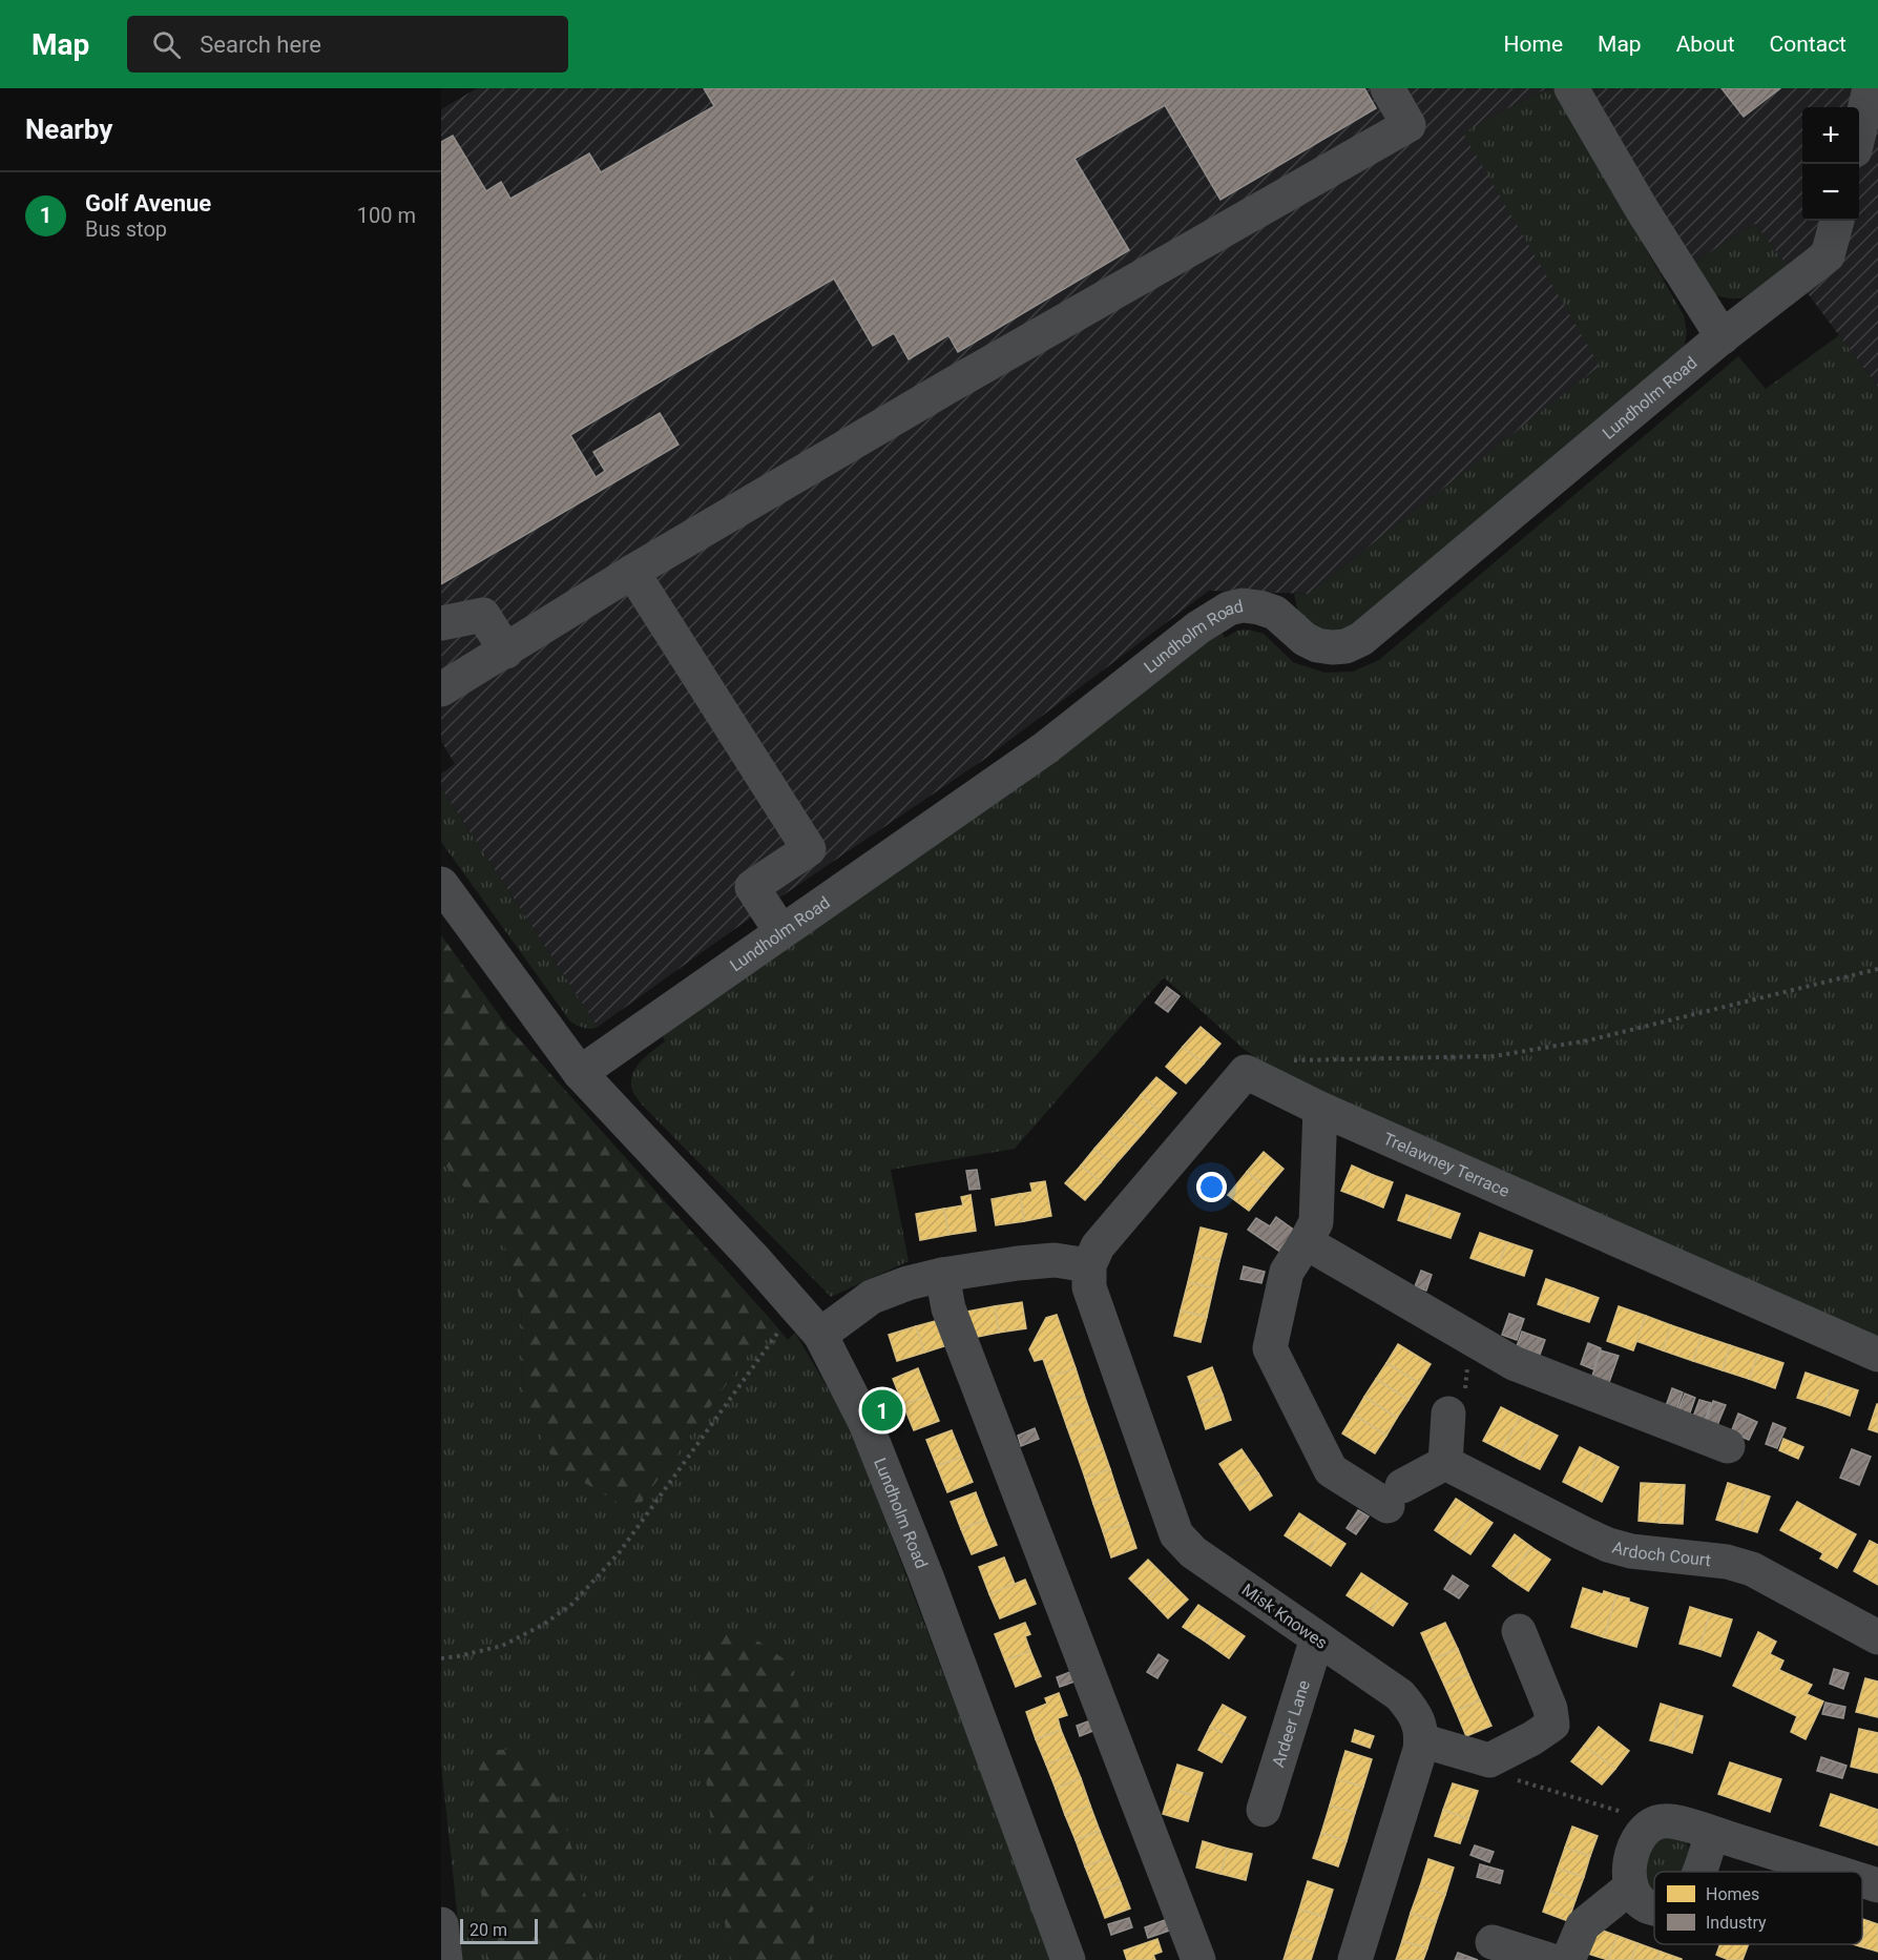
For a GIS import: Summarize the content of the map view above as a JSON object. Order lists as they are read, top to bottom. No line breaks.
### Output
{"streets":{"street":["Lundholm Road","Trelawney Terrace","Ardoch Court","Misk Knowes","Ardeer Lane"]},"crossings":[["Trelawney Terrace","Misk Knowes"],["Misk Knowes","Ardeer Lane"]],"legend":["Homes","Industry"],"scale_bar":"20 m","page":{"header":"Map","search":"Search here","nav":["Home","Map","About","Contact"],"heading":"Nearby","map_buttons":["+","−"],"list":[{"mark":"1","name":"Golf Avenue","note":"Bus stop","value":"100 m"}],"pins":"1","scale":"20 m"}}
